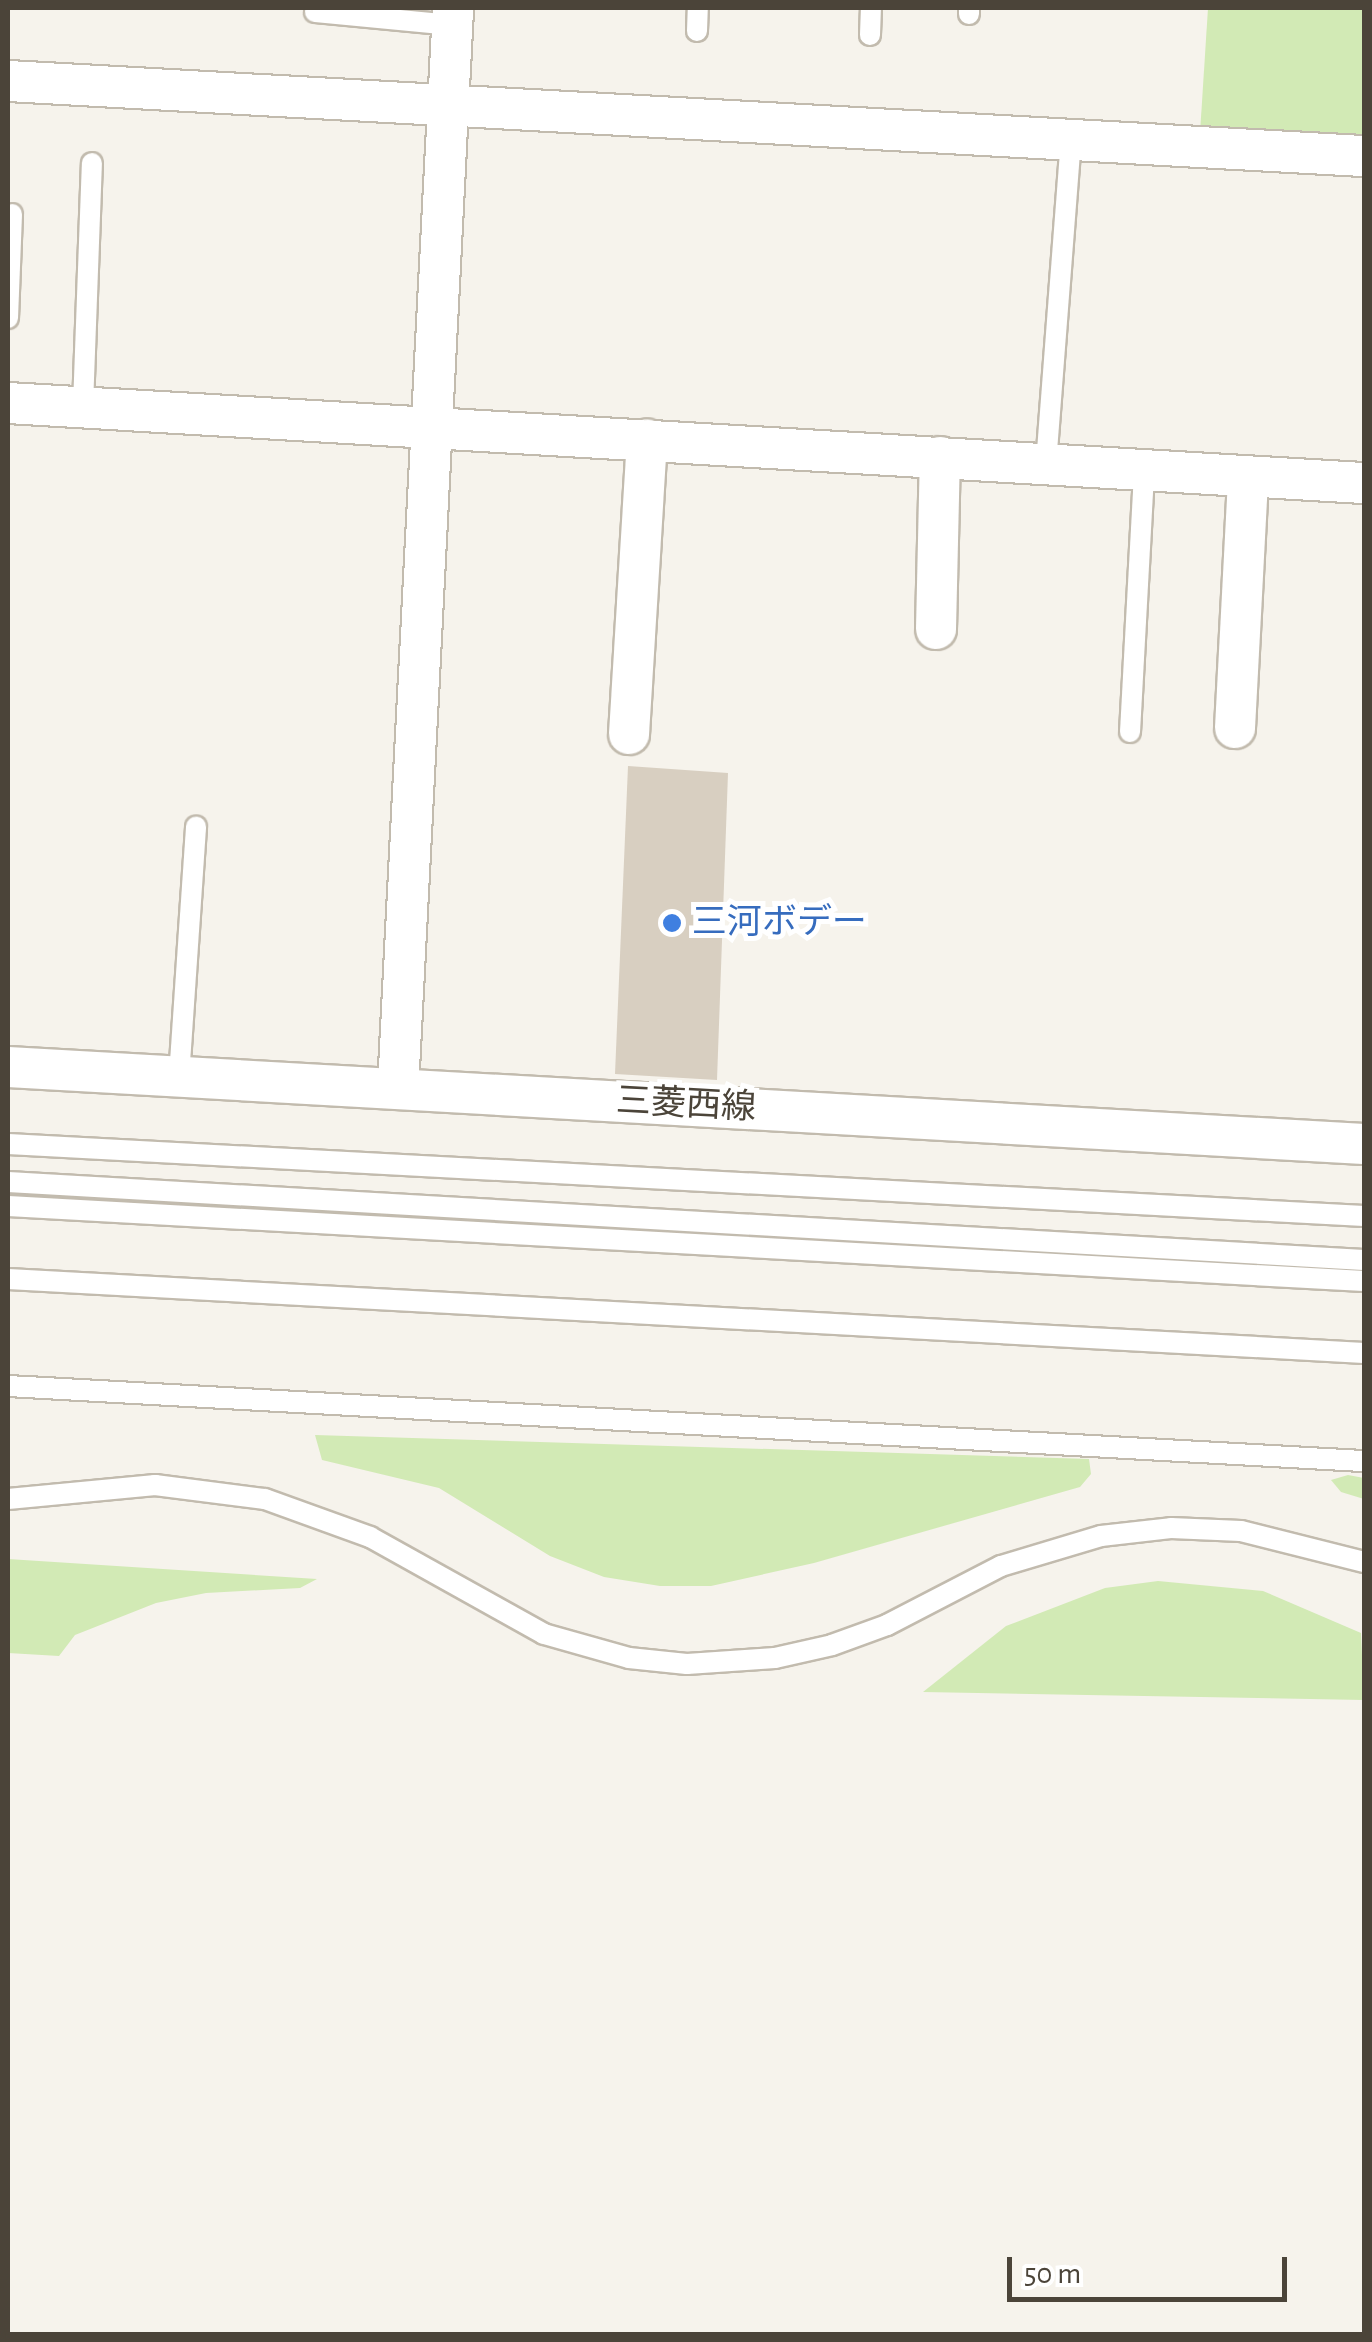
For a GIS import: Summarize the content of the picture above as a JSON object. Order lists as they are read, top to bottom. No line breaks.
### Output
{"streets":{"street":["三菱西線"]},"places":["三河ボデー"],"scale_bar":"50 m"}
